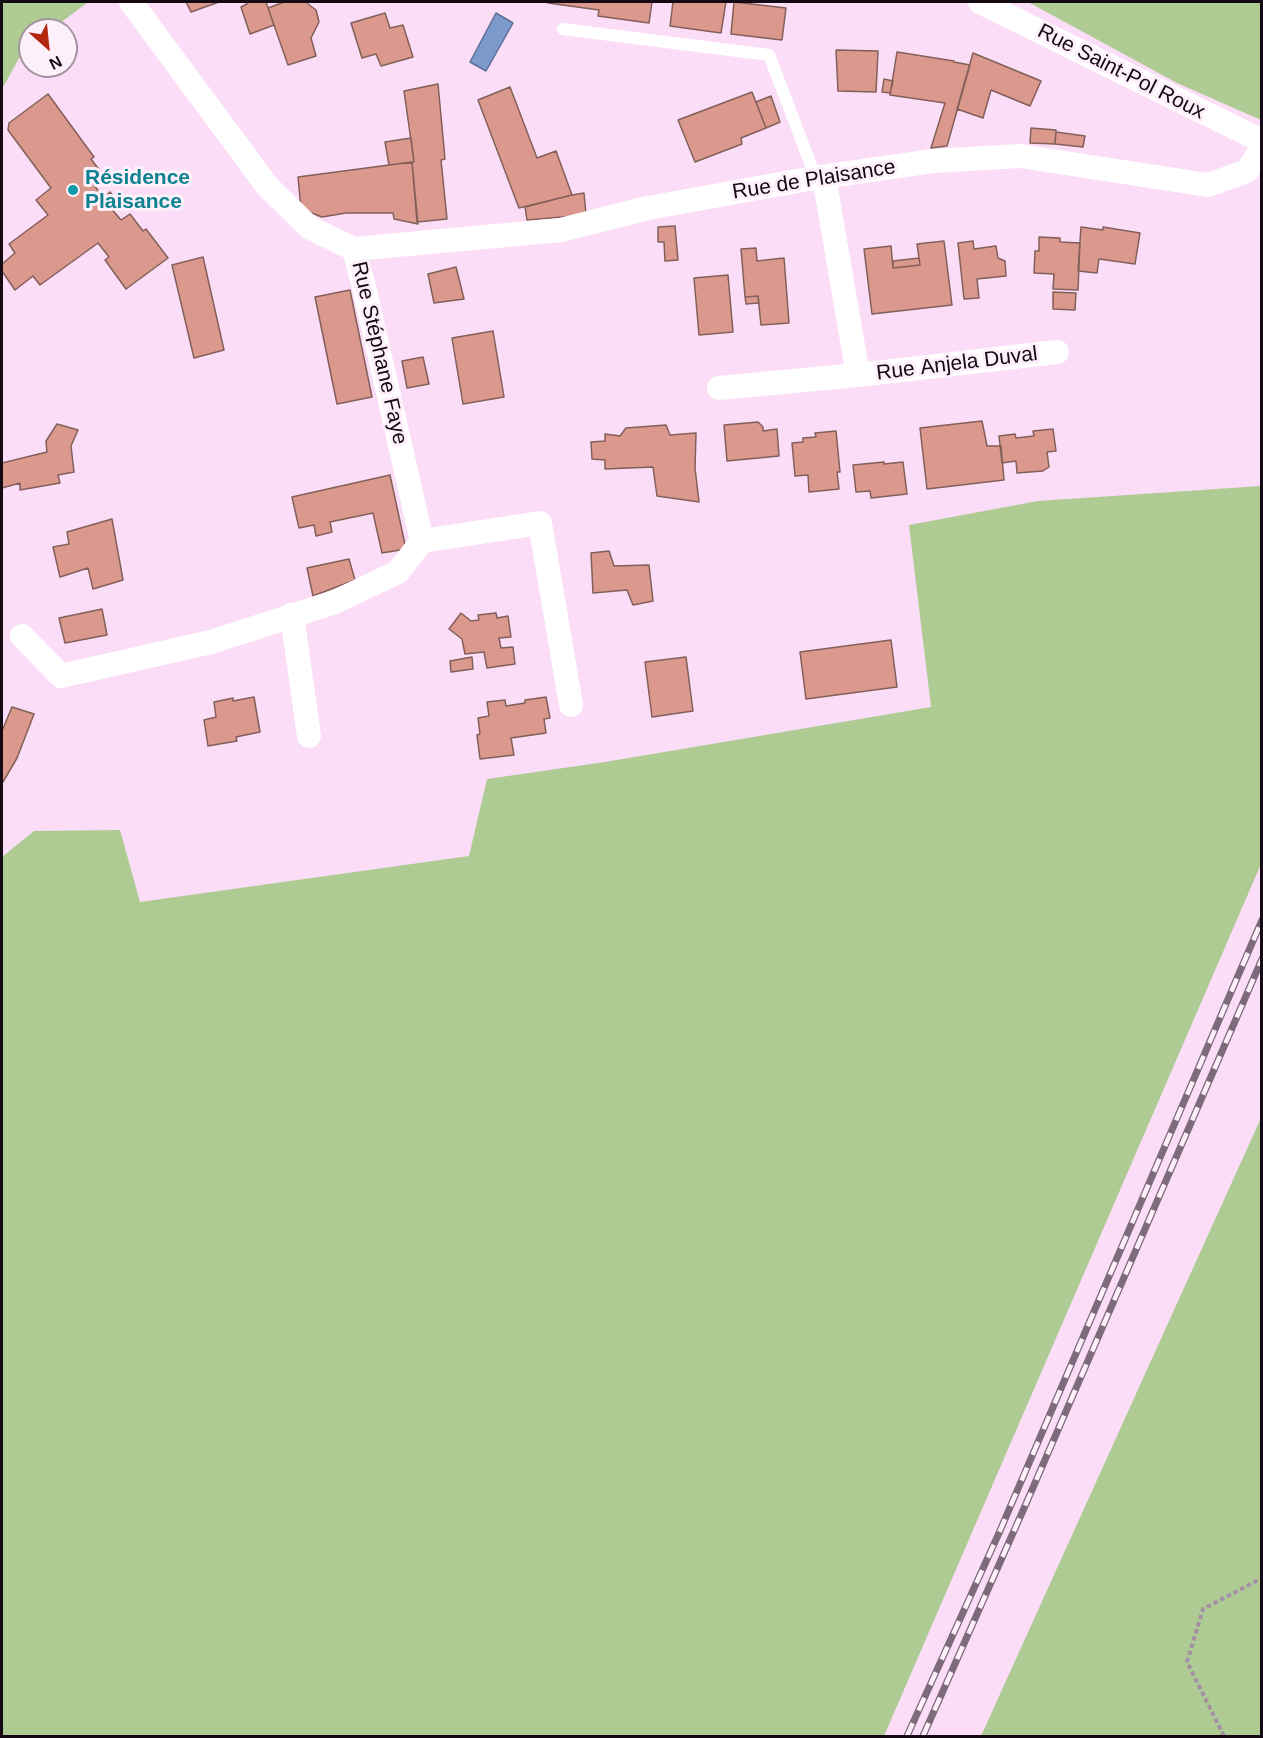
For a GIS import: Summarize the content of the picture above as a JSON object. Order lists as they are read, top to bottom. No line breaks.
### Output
{"streets":{"street":["Rue Saint-Pol Roux","Rue de Plaisance","Rue Stéphane Faye","Rue Anjela Duval"]},"crossings":[["Rue de Plaisance","Rue Stéphane Faye"],["Rue de Plaisance","Rue Anjela Duval"]],"places":["Résidence Plaisance"],"north":"bottom right"}
